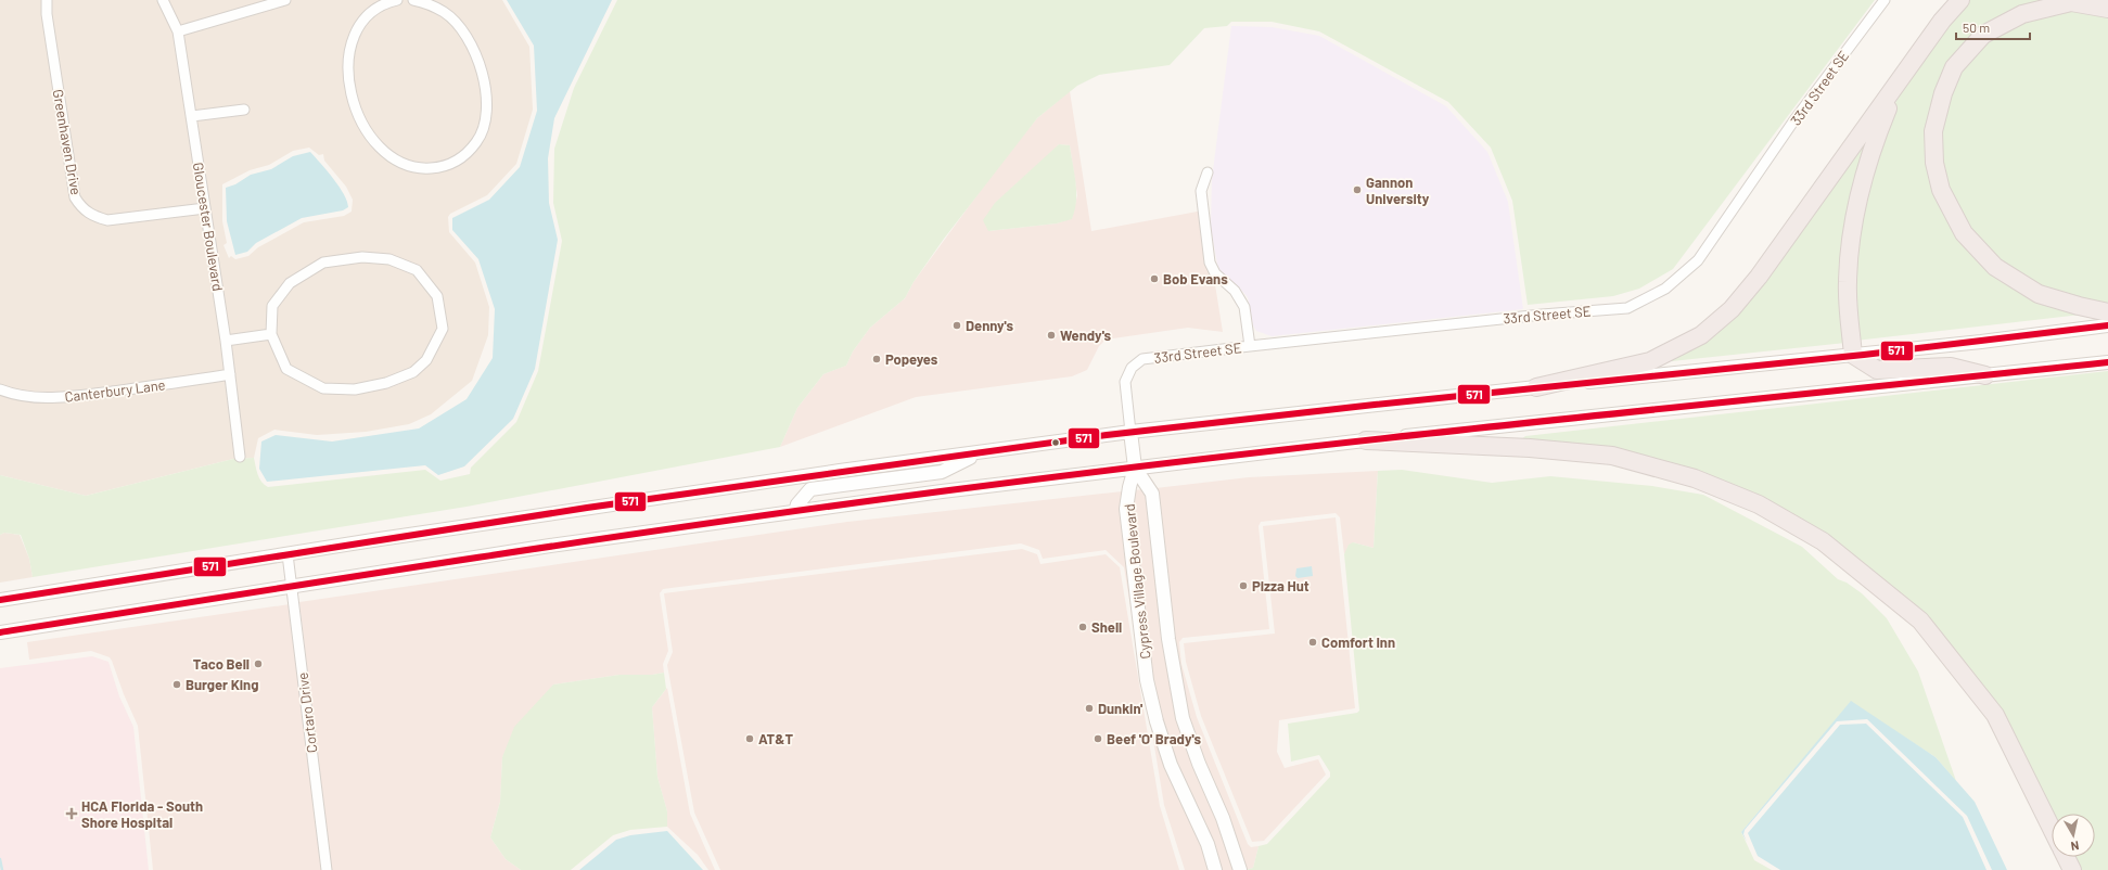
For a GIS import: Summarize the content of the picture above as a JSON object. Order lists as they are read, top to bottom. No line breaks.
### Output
{"streets":{"main road":["Cypress Village Boulevard"],"street":["33rd Street SE","Greenhaven Drive","Gloucester Boulevard","Canterbury Lane","Cortaro Drive"]},"crossings":[["Greenhaven Drive","Gloucester Boulevard"],["Gloucester Boulevard","Canterbury Lane"]],"places":{"other":["Gannon University","Bob Evans","Denny's","Wendy's","Popeyes","Pizza Hut","Shell","Comfort Inn","Taco Bell","Burger King","Dunkin'","AT&T","Beef 'O' Brady's"],"health":["HCA Florida - South Shore Hospital"]},"lines":["transit line 571"],"scale_bar":"50 m","north":"bottom"}
